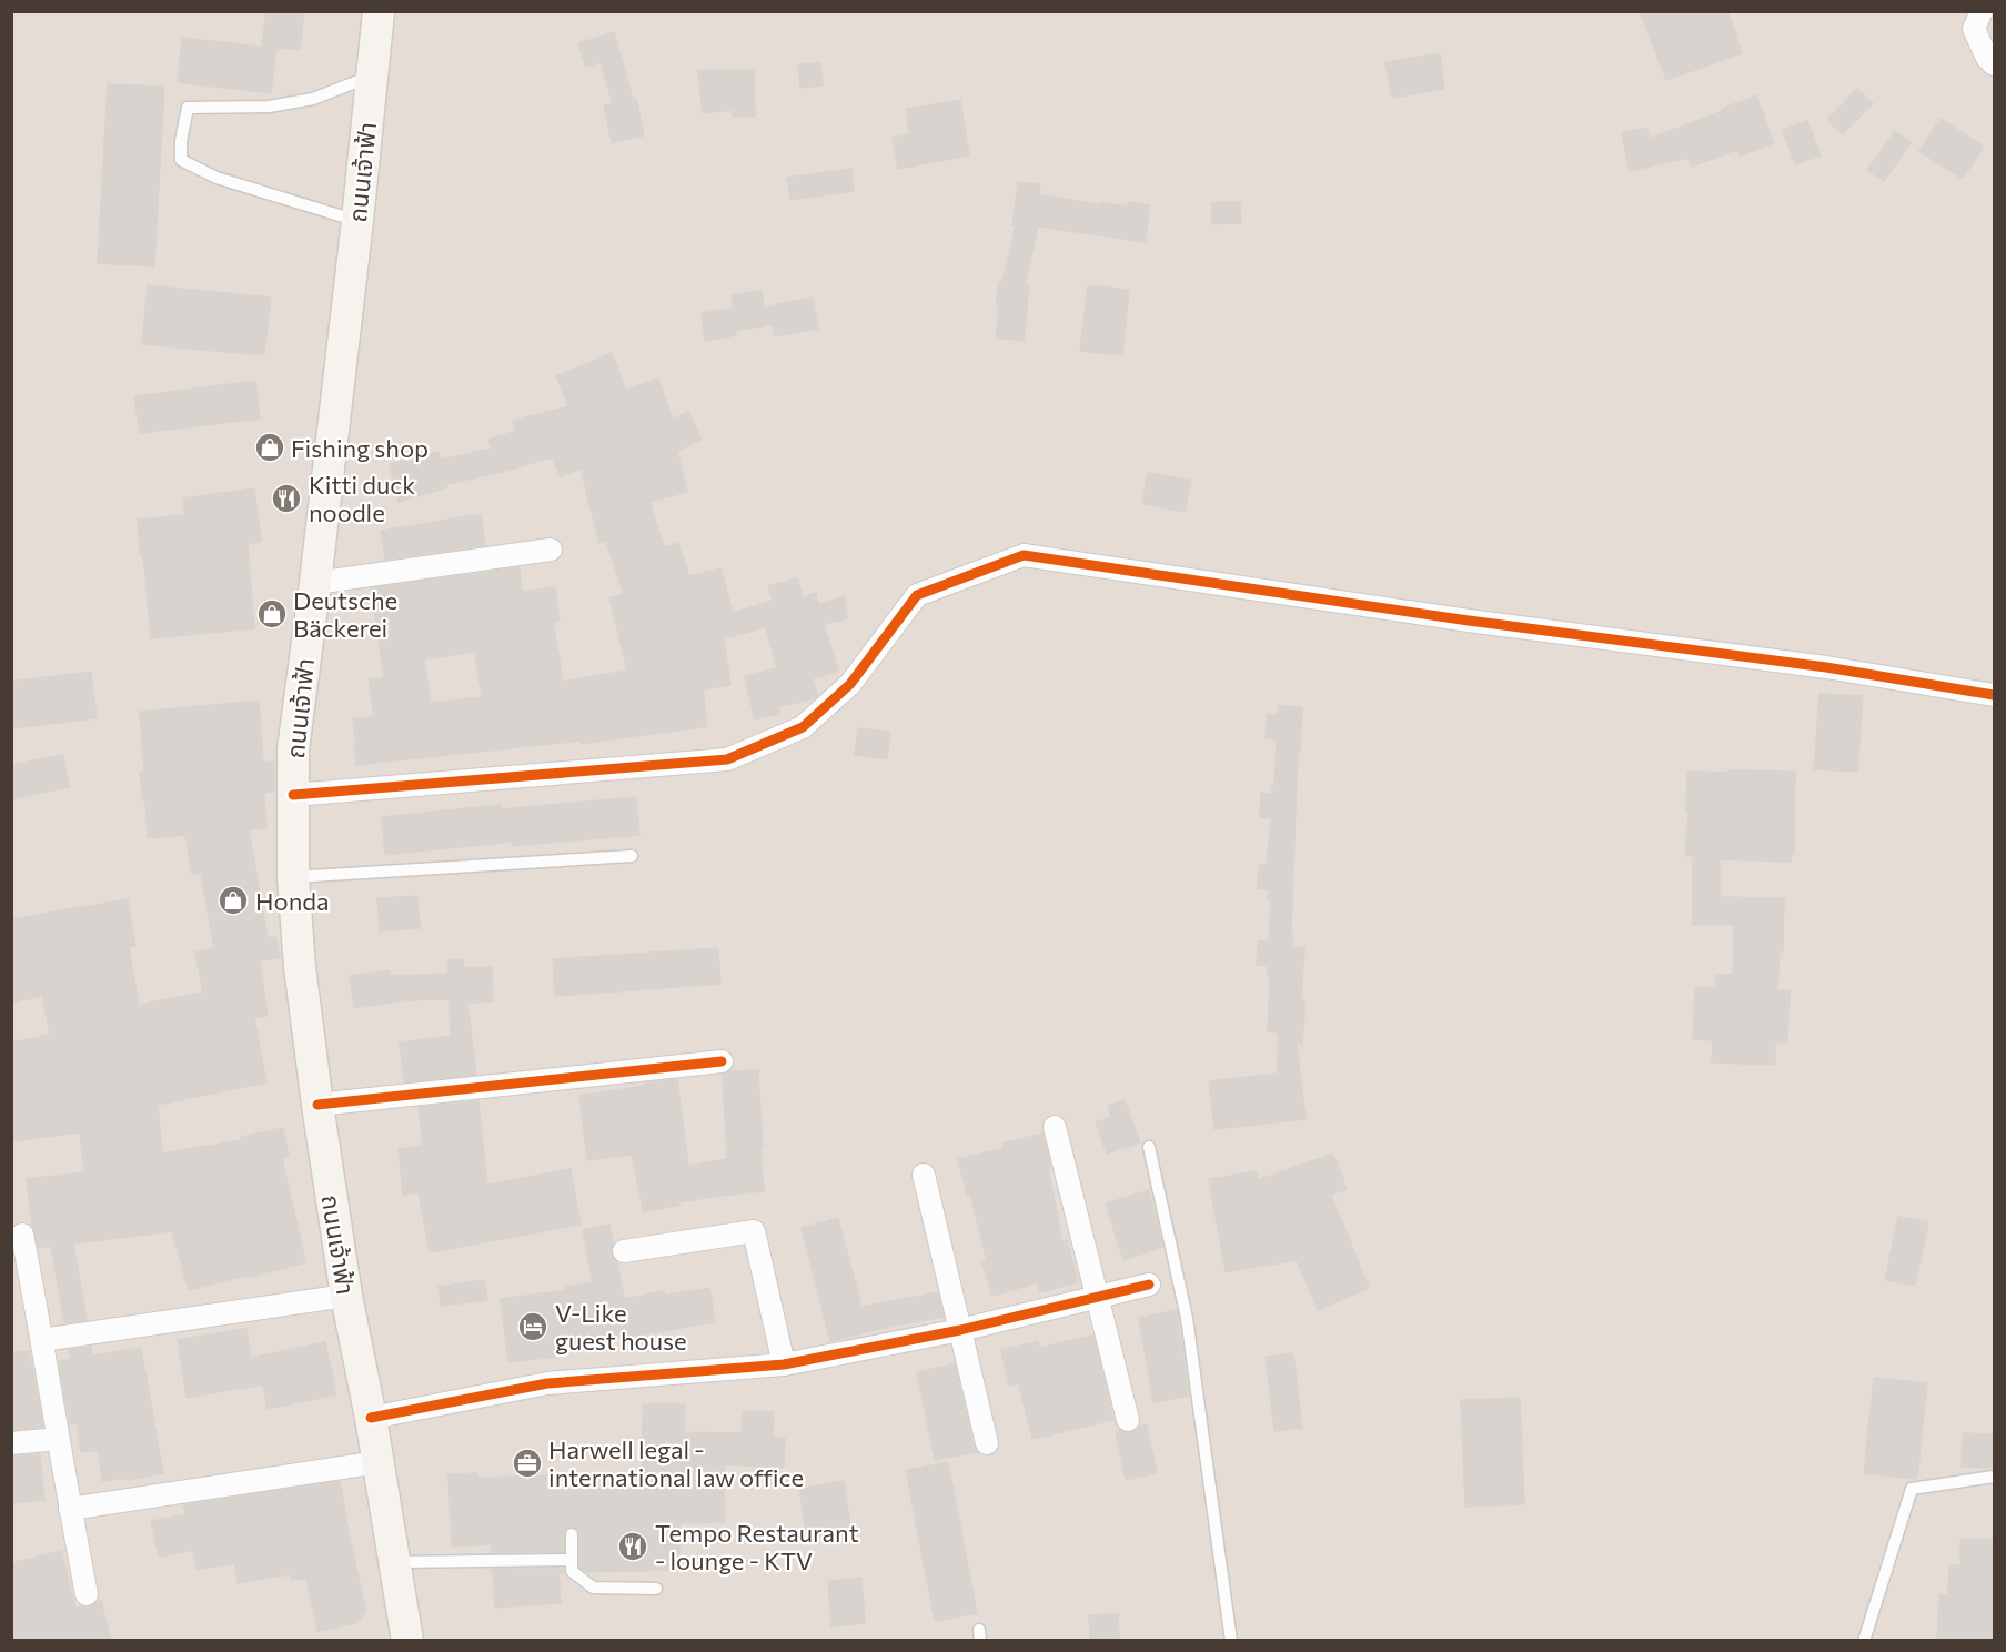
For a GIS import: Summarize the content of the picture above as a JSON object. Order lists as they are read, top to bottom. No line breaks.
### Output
{"streets":{"main road":["ถนนเจ้าฟ้า"]},"places":{"shop":["Fishing shop","Deutsche Bäckerei","Honda"],"restaurant":["Kitti duck noodle","Tempo Restaurant - lounge - KTV"],"hotel":["V-Like guest house"],"office":["Harwell legal - international law office"]}}
